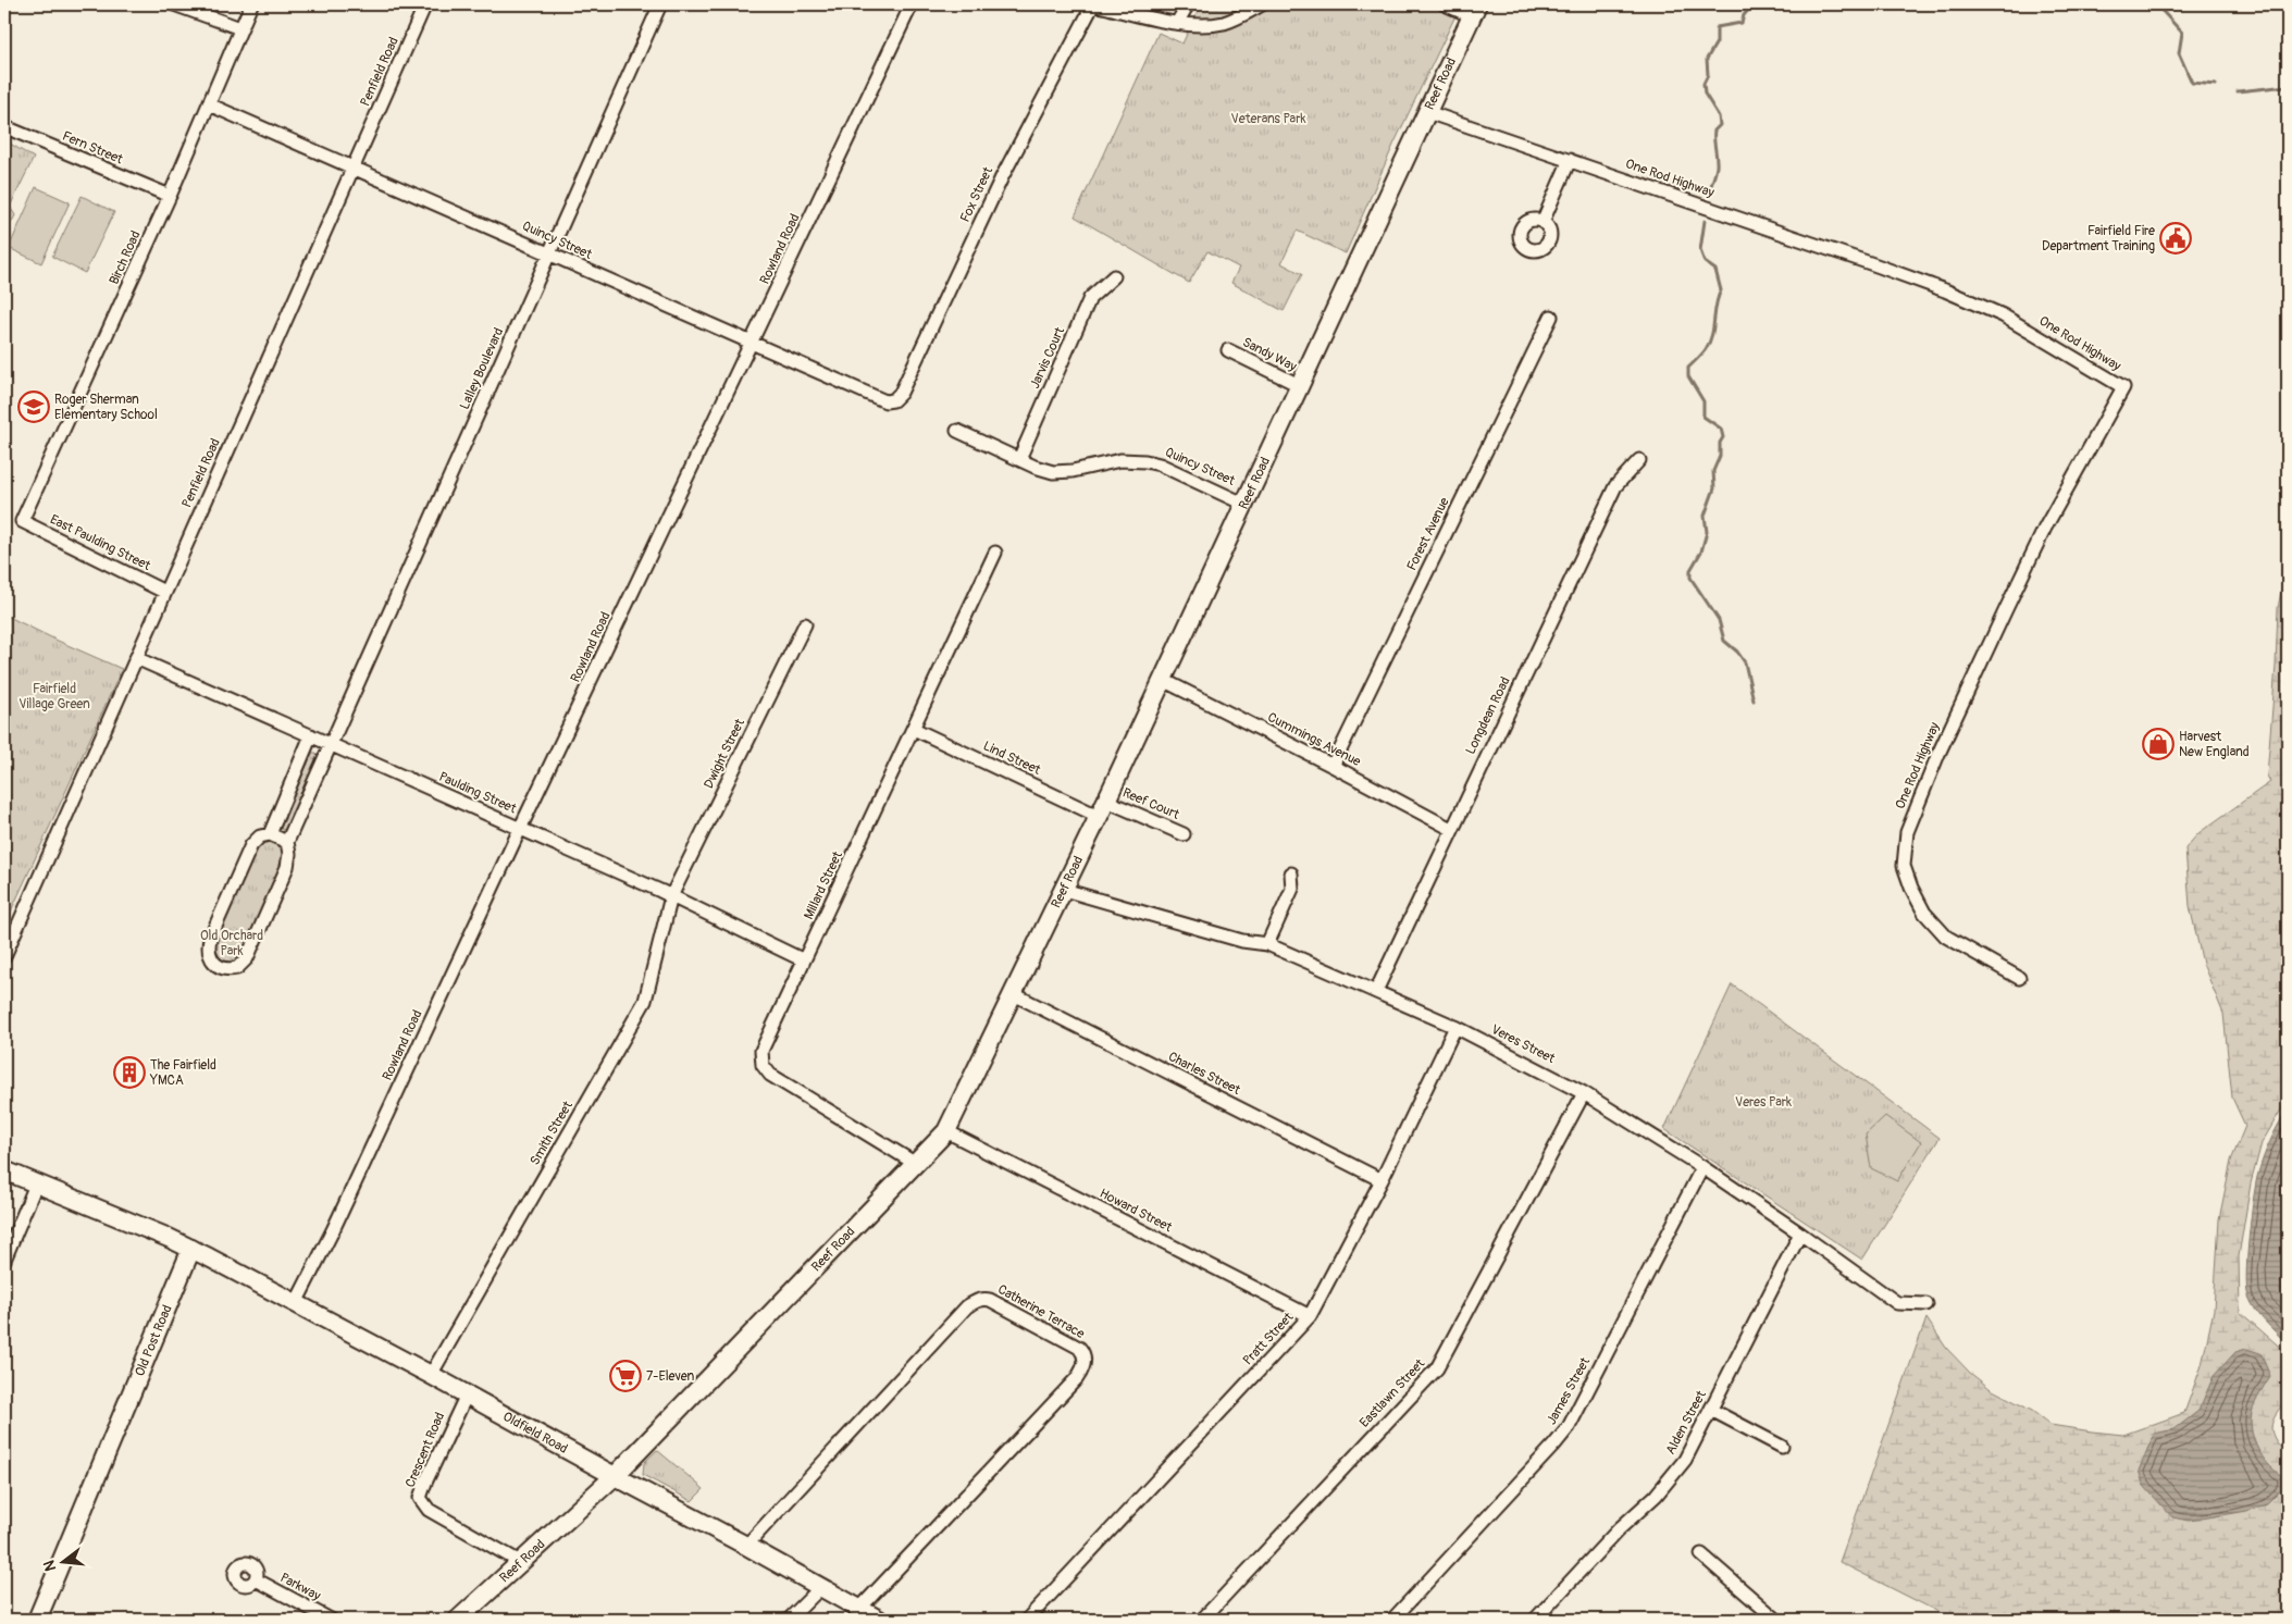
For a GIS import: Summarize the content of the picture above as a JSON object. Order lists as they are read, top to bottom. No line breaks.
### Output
{"streets":{"street":["Penfield Road","Reef Road","Fern Street","One Rod Highway","Fox Street","Quincy Street","Rowland Road","Birch Road","Sandy Way","Jarvis Court","Lalley Boulevard","Forest Avenue","East Paulding Street","Longdean Road","Cummings Avenue","Dwight Street","Lind Street","Paulding Street","Reef Court","Millard Street","Veres Street","Charles Street","Smith Street","Howard Street","Catherine Terrace","Pratt Street","Old Post Road","James Street","Eastlawn Street","Alden Street","Oldfield Road","Crescent Road","Parkway"]},"crossings":[["Penfield Road","Quincy Street"],["Penfield Road","East Paulding Street"],["Penfield Road","Paulding Street"],["Reef Road","One Rod Highway"],["Reef Road","Quincy Street"],["Reef Road","Sandy Way"],["Reef Road","Cummings Avenue"],["Reef Road","Lind Street"],["Reef Road","Reef Court"],["Reef Road","Millard Street"],["Reef Road","Veres Street"],["Reef Road","Charles Street"],["Reef Road","Howard Street"],["Reef Road","Oldfield Road"],["Reef Road","Crescent Road"],["Fern Street","Birch Road"],["Fox Street","Quincy Street"],["Quincy Street","Rowland Road"],["Quincy Street","Birch Road"],["Quincy Street","Jarvis Court"],["Quincy Street","Lalley Boulevard"],["Rowland Road","Paulding Street"],["Rowland Road","Oldfield Road"],["Birch Road","East Paulding Street"],["Lalley Boulevard","Paulding Street"],["Forest Avenue","Cummings Avenue"],["Longdean Road","Cummings Avenue"],["Longdean Road","Veres Street"],["Dwight Street","Paulding Street"],["Dwight Street","Smith Street"],["Lind Street","Reef Court"],["Lind Street","Millard Street"],["Paulding Street","Millard Street"],["Paulding Street","Smith Street"],["Veres Street","Pratt Street"],["Veres Street","James Street"],["Veres Street","Eastlawn Street"],["Veres Street","Alden Street"],["Charles Street","Pratt Street"],["Smith Street","Oldfield Road"],["Howard Street","Pratt Street"],["Catherine Terrace","Oldfield Road"],["Old Post Road","Oldfield Road"],["Oldfield Road","Crescent Road"]],"parks":["Veterans Park","Fairfield Village Green","Old Orchard Park","Veres Park"],"places":{"public building":["Fairfield Fire Department Training"],"school or university":["Roger Sherman Elementary School"],"shop":["Harvest New England"],"building":["The Fairfield YMCA"],"supermarket":["7-Eleven"]},"north":"left"}
